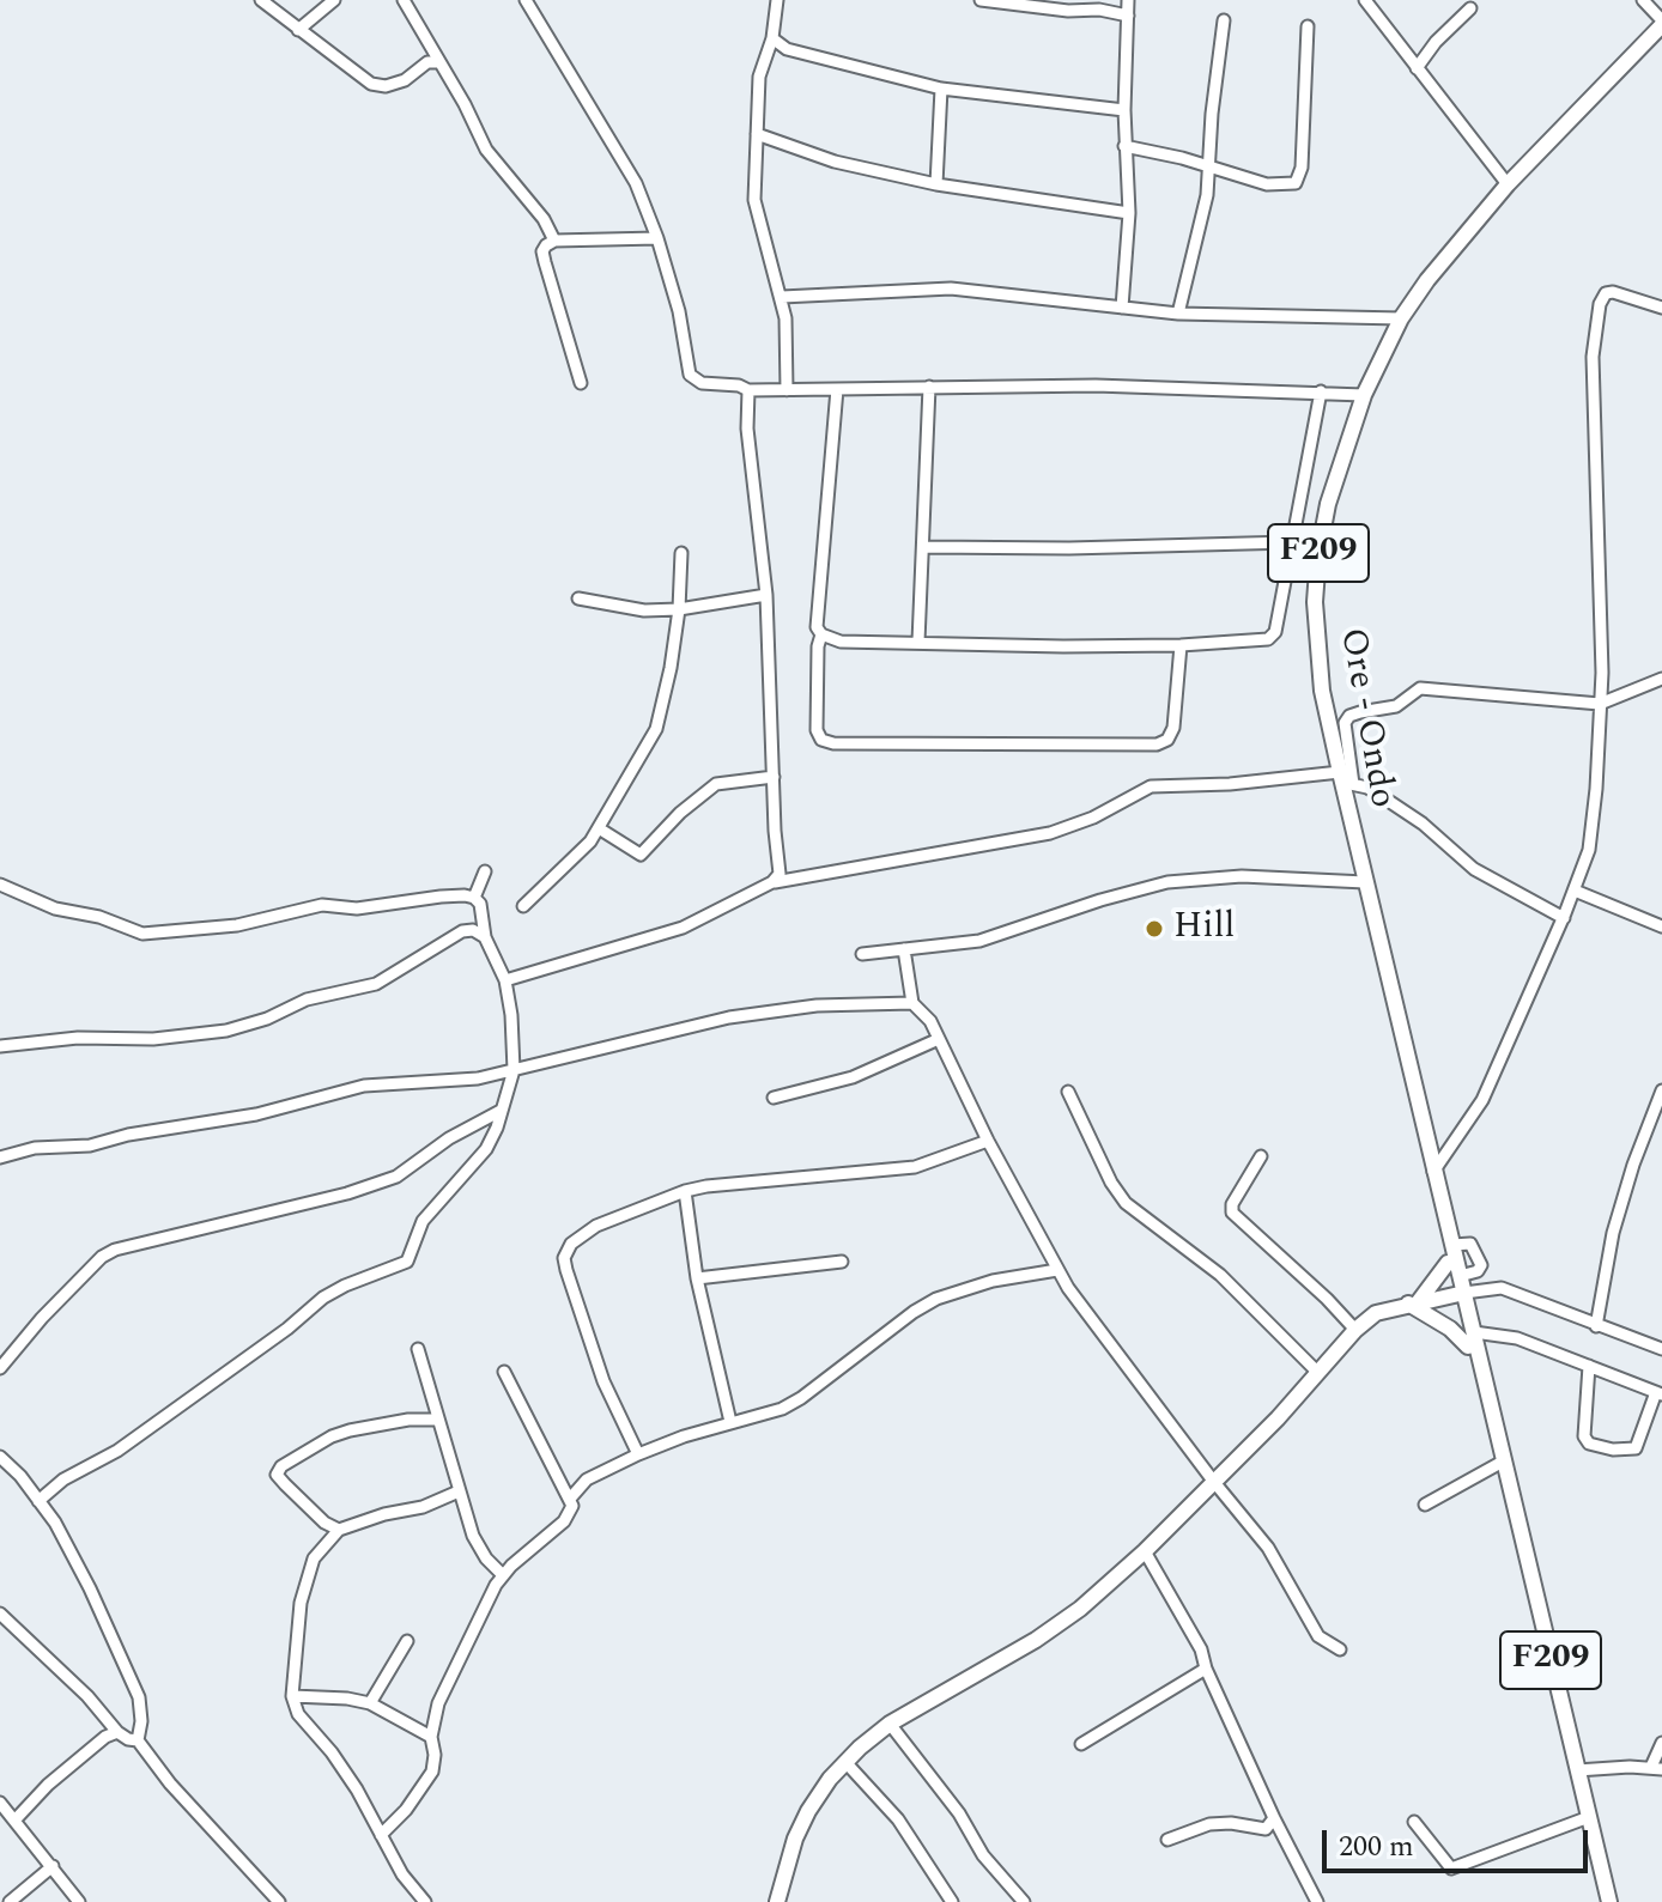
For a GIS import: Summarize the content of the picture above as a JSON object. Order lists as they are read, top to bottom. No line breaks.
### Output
{"streets":{"main road":["F209","Ore - Ondo"]},"crossings":[["F209","Ore - Ondo"]],"places":["Hill"],"scale_bar":"200 m"}
